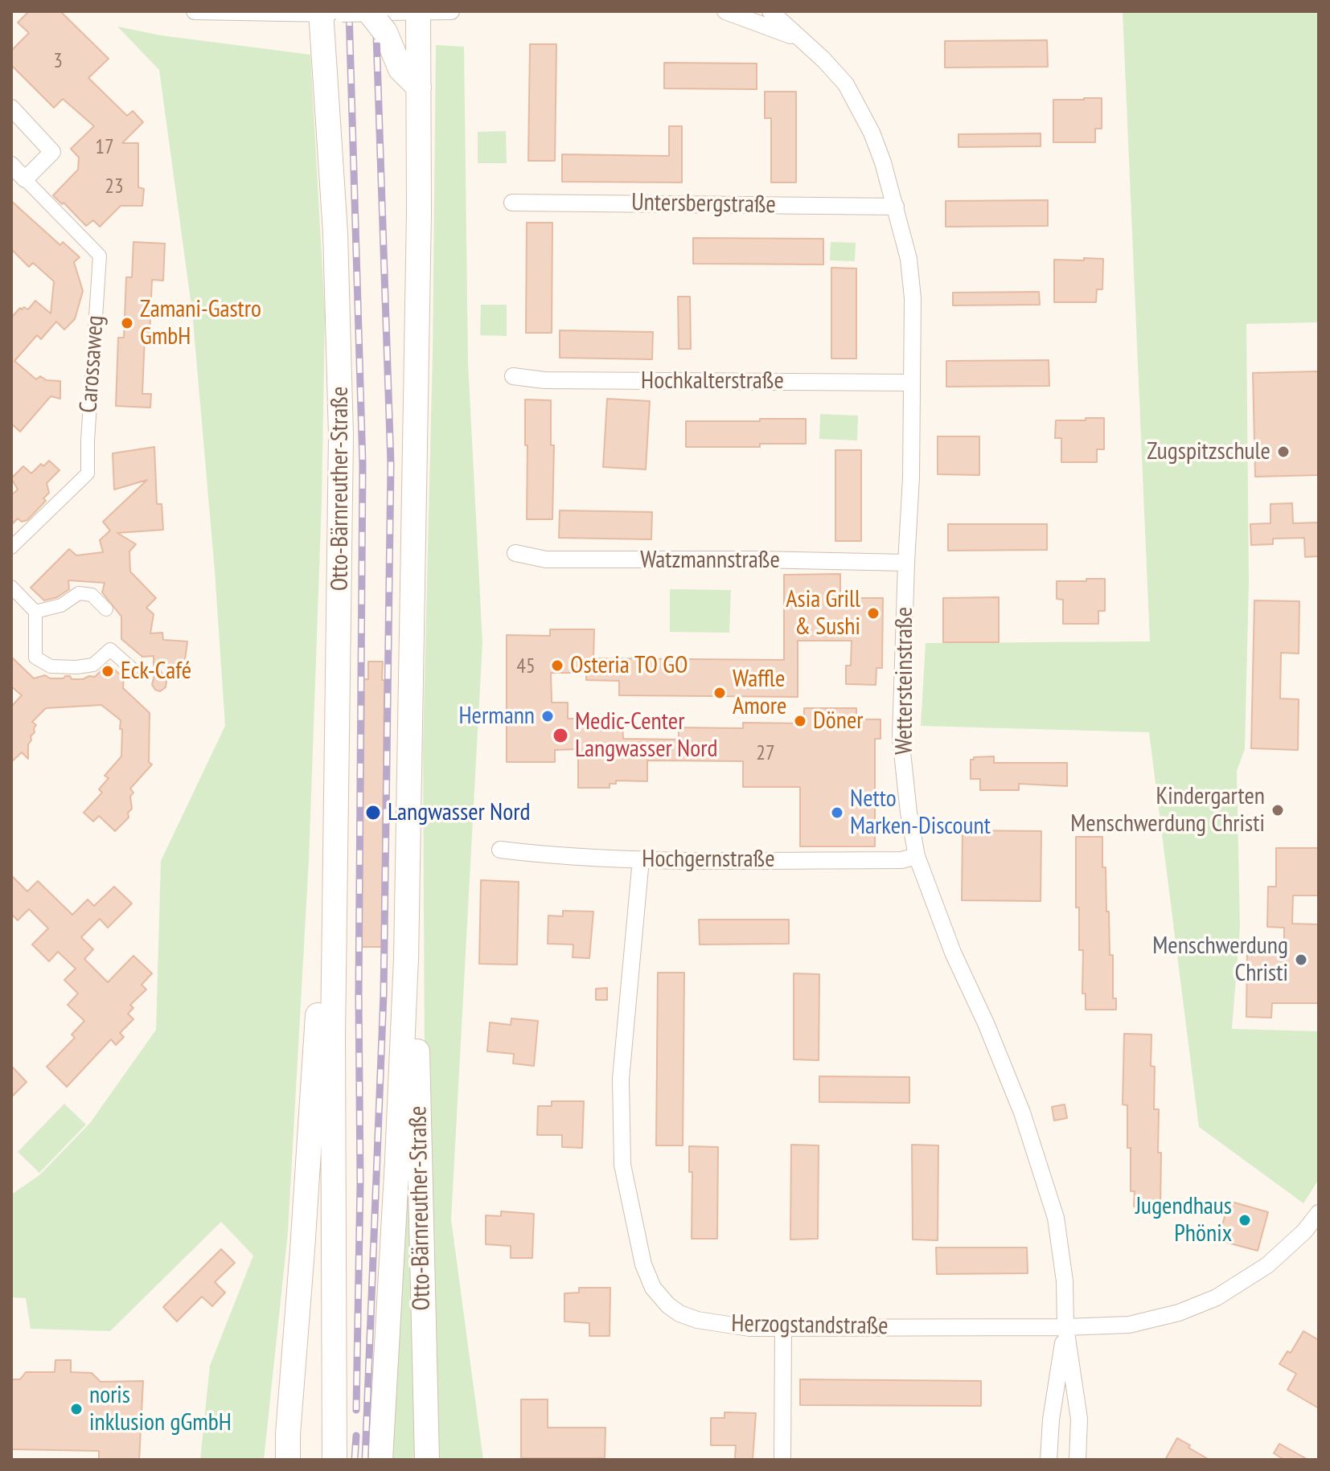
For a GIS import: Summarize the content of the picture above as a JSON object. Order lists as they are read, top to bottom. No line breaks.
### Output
{"streets":{"main road":["Otto-Bärnreuther-Straße"],"street":["Untersbergstraße","Carossaweg","Hochkalterstraße","Watzmannstraße","Wettersteinstraße","Hochgernstraße","Herzogstandstraße"]},"crossings":[["Untersbergstraße","Wettersteinstraße"],["Hochkalterstraße","Wettersteinstraße"],["Watzmannstraße","Wettersteinstraße"],["Wettersteinstraße","Hochgernstraße"],["Wettersteinstraße","Herzogstandstraße"],["Hochgernstraße","Herzogstandstraße"]],"places":["Zamani-Gastro GmbH","Zugspitzschule","Asia Grill & Sushi","Osteria TO GO","Eck-Café","Waffle Amore","Hermann","Döner","Medic-Center Langwasser Nord","Kindergarten Menschwerdung Christi","Langwasser Nord","Netto Marken-Discount","Menschwerdung Christi","Jugendhaus Phönix","noris inklusion gGmbH"],"house_numbers":["3","17","23","45","27"]}
